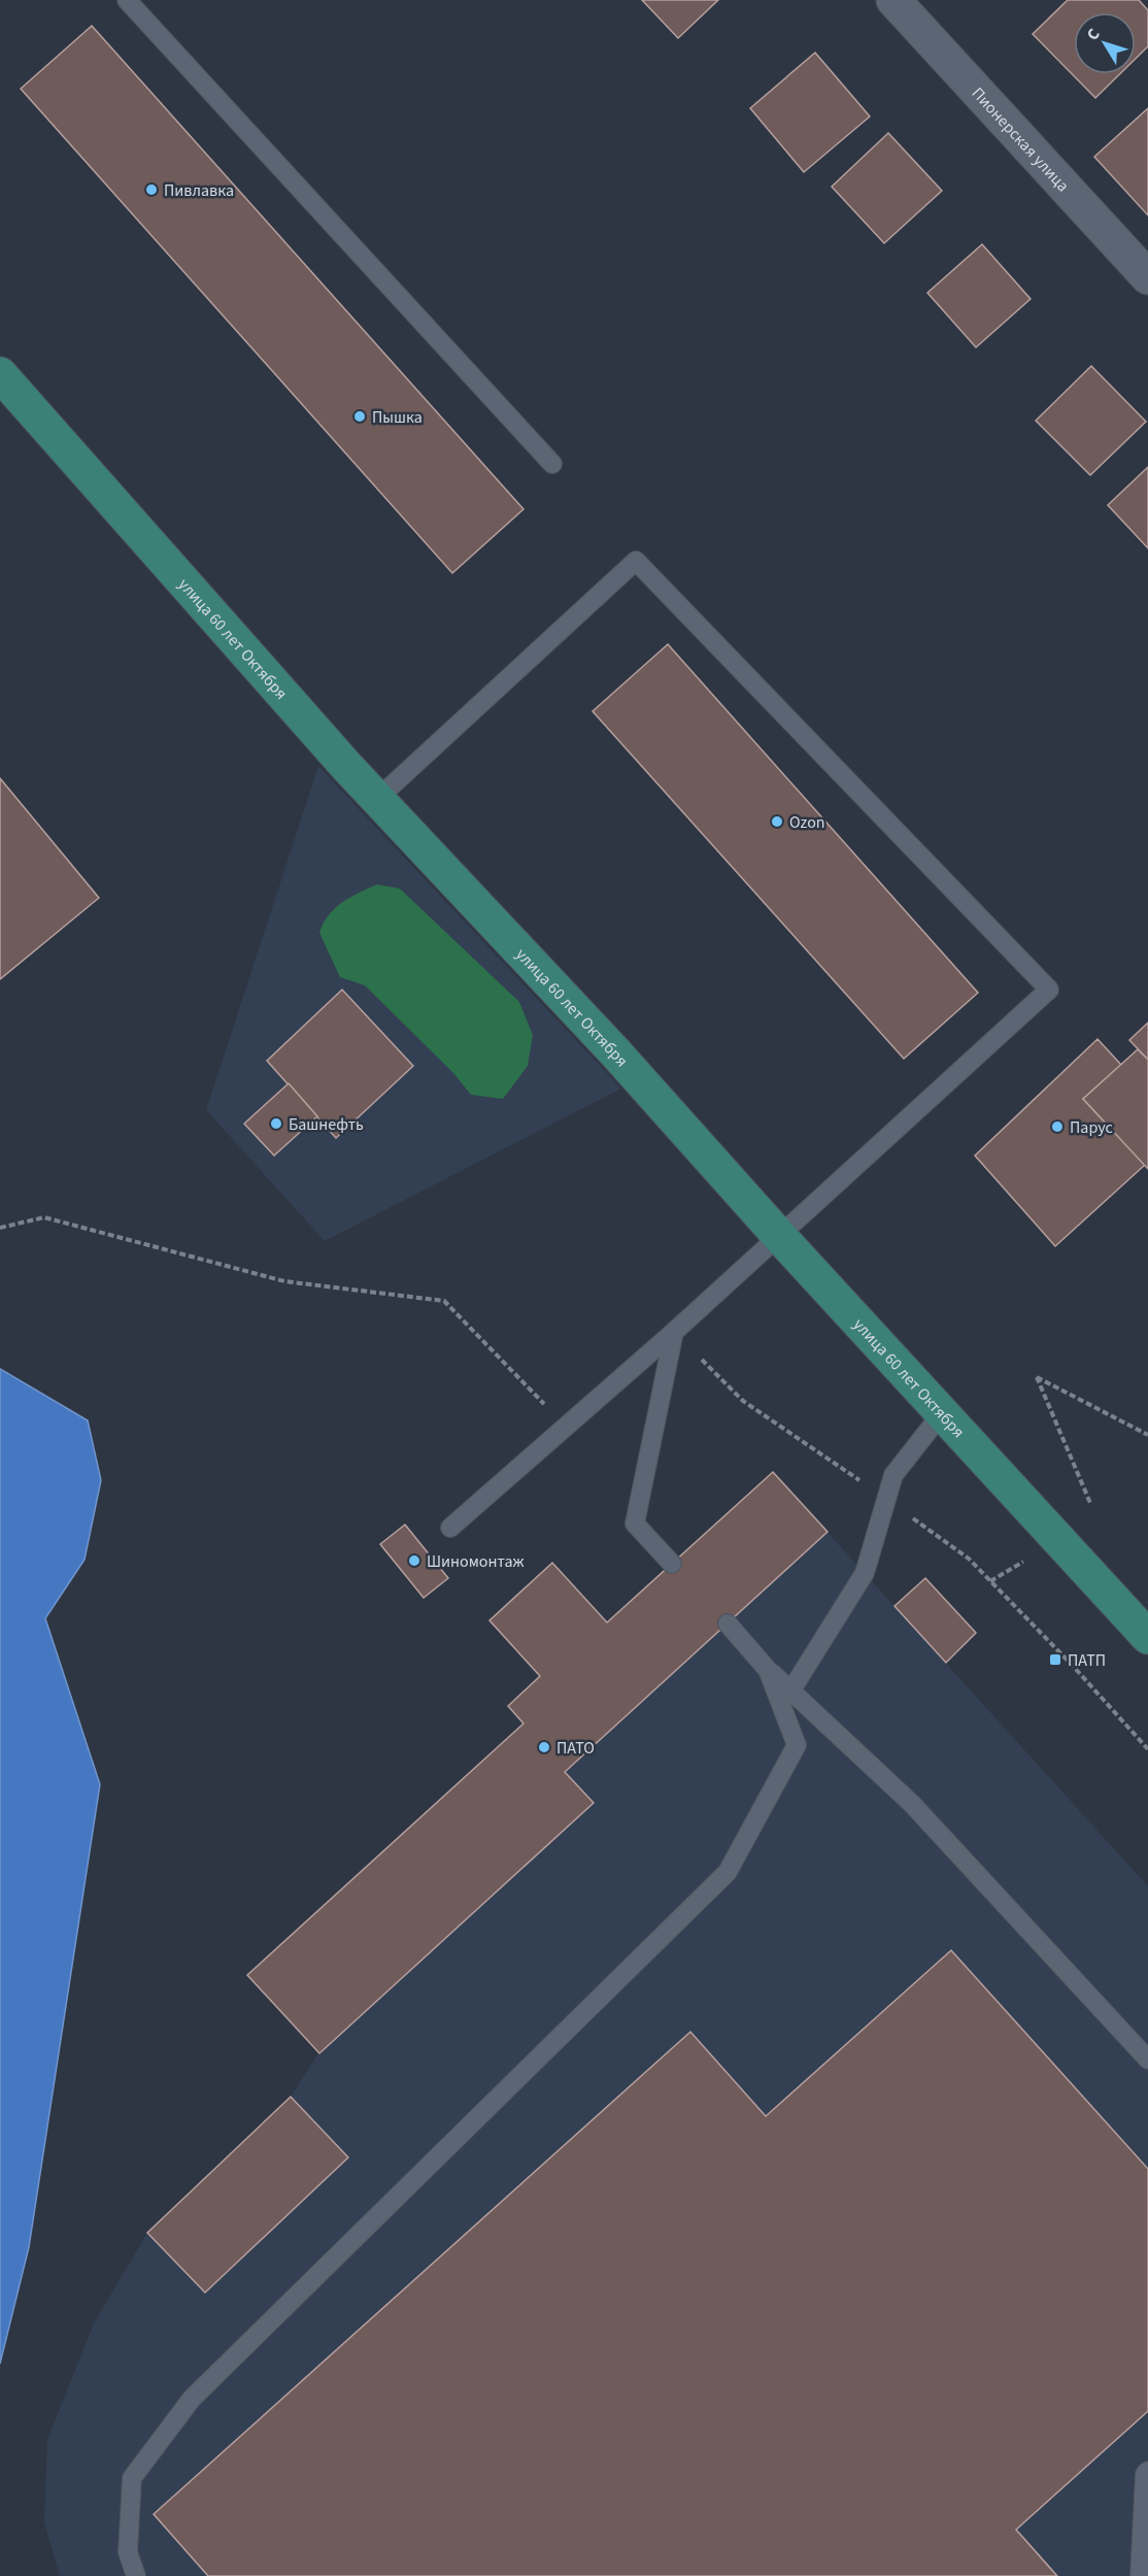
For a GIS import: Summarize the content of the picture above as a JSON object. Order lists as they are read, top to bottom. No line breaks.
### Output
{"streets":{"main road":["улица 60 лет Октября"],"street":["Пионерская улица"]},"places":{"other":["Пивлавка","Пышка","Ozon","Башнефть","Парус","Шиномонтаж","ПАТО"],"transit":["ПАТП"]},"north":"top left"}
